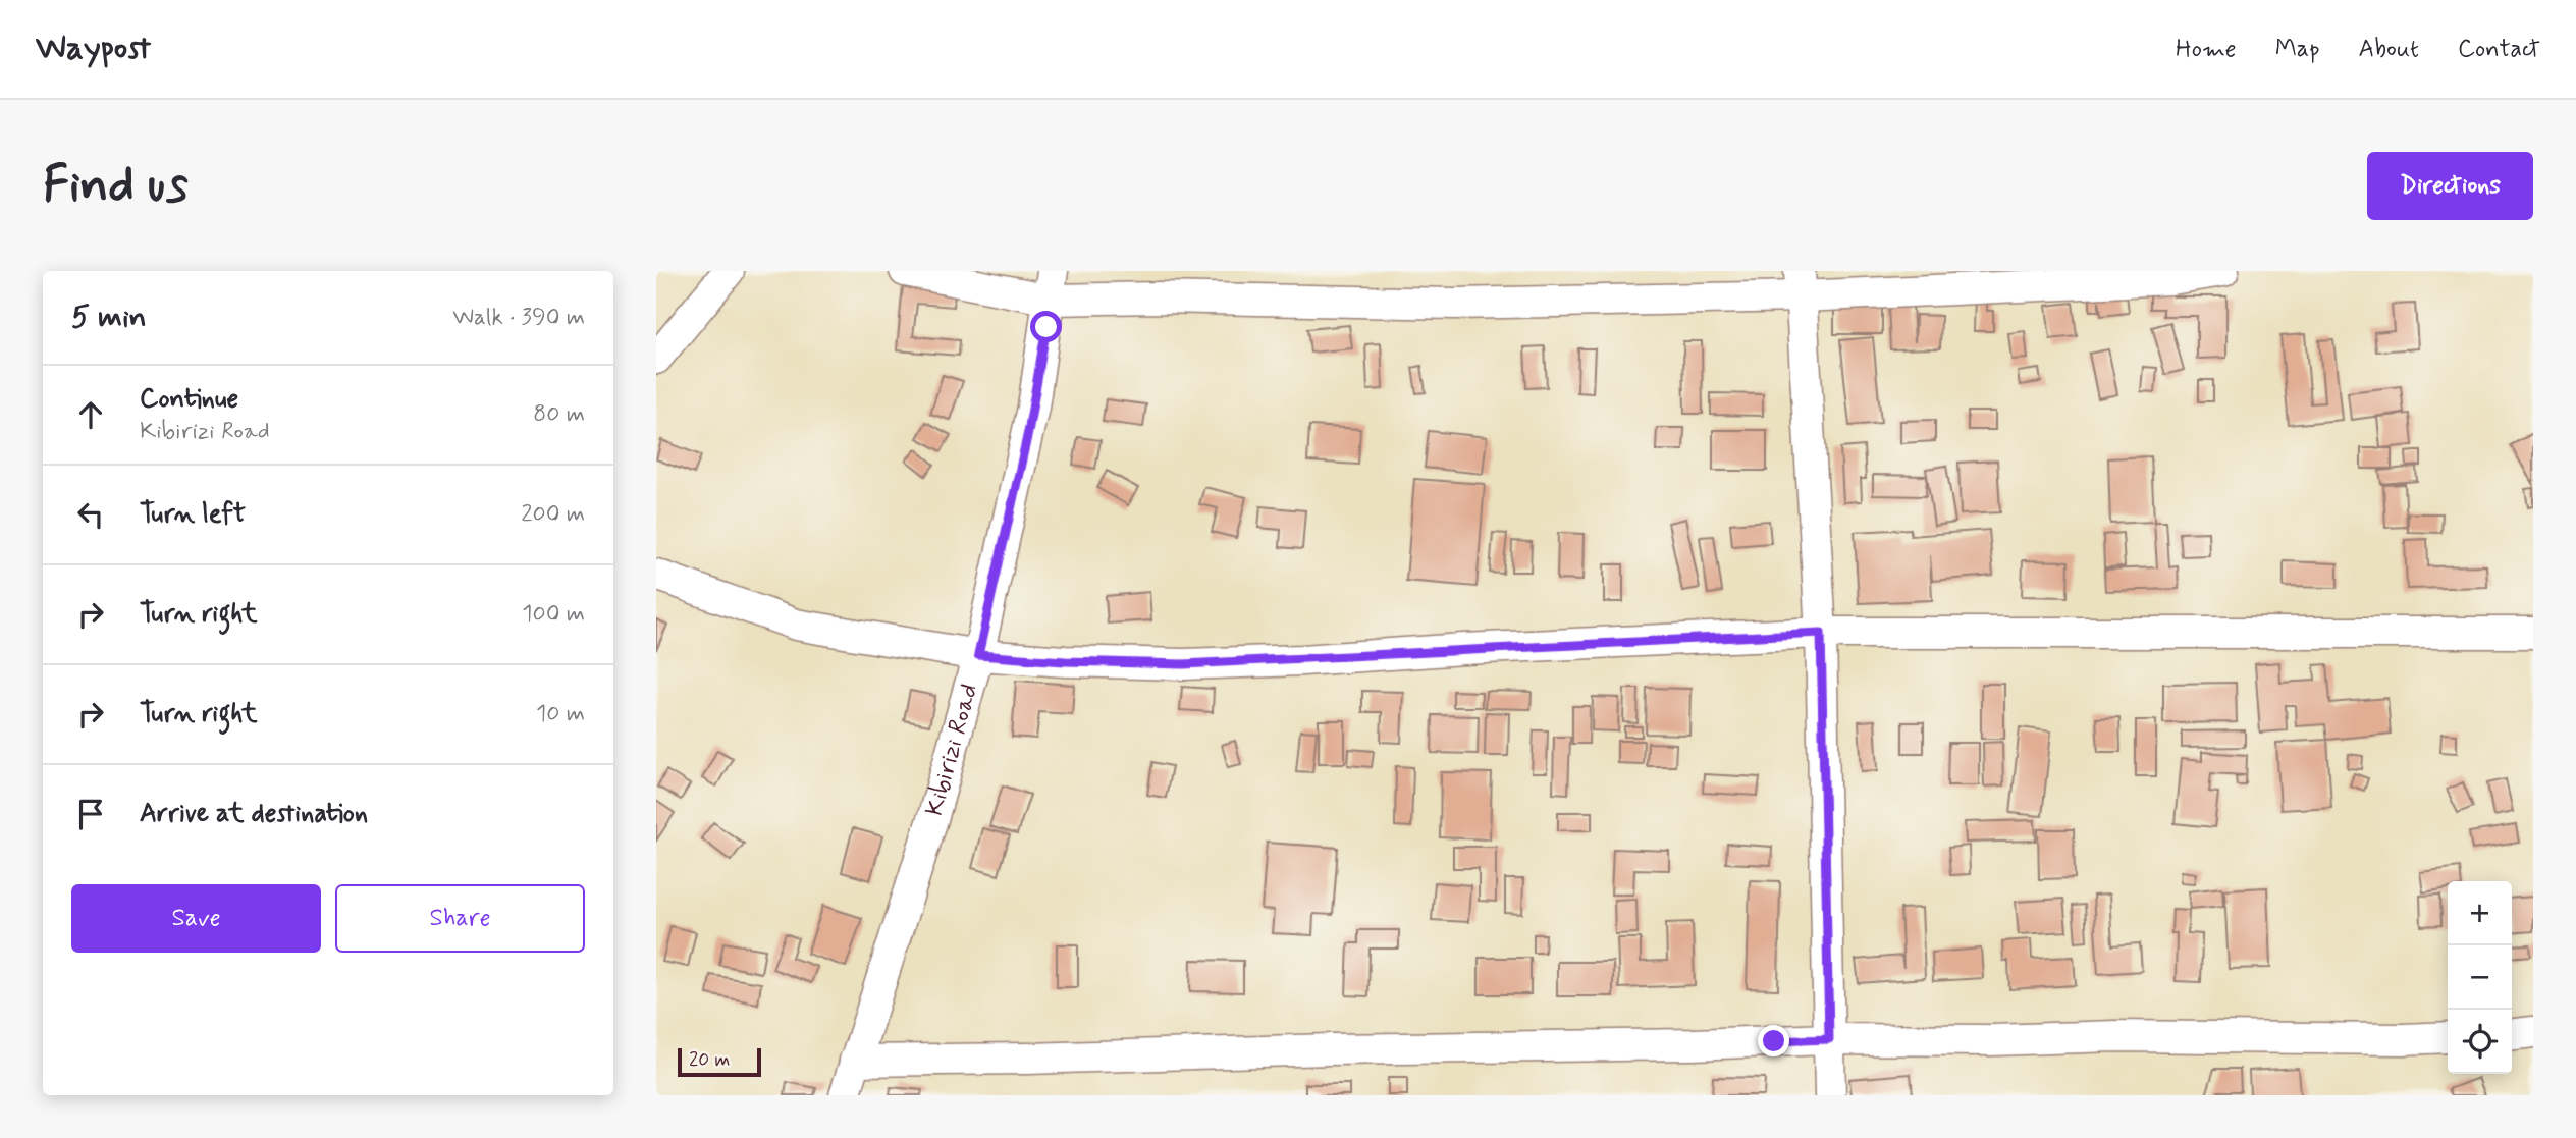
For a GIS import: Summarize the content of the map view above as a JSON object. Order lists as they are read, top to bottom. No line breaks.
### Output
{"streets":{"street":["Kibirizi Road"]},"scale_bar":"20 m","page":{"header":"Waypost","nav":["Home","Map","About","Contact"],"buttons":["Directions",["Save","Share"]],"title":"Find us","heading":["5 min","Walk · 390 m"],"list":[["Continue","Kibirizi Road","80 m"],["Turn left","200 m"],["Turn right","100 m"],["Turn right","10 m"],"Arrive at destination"],"map_buttons":["+","−"],"scale":"20 m"}}
